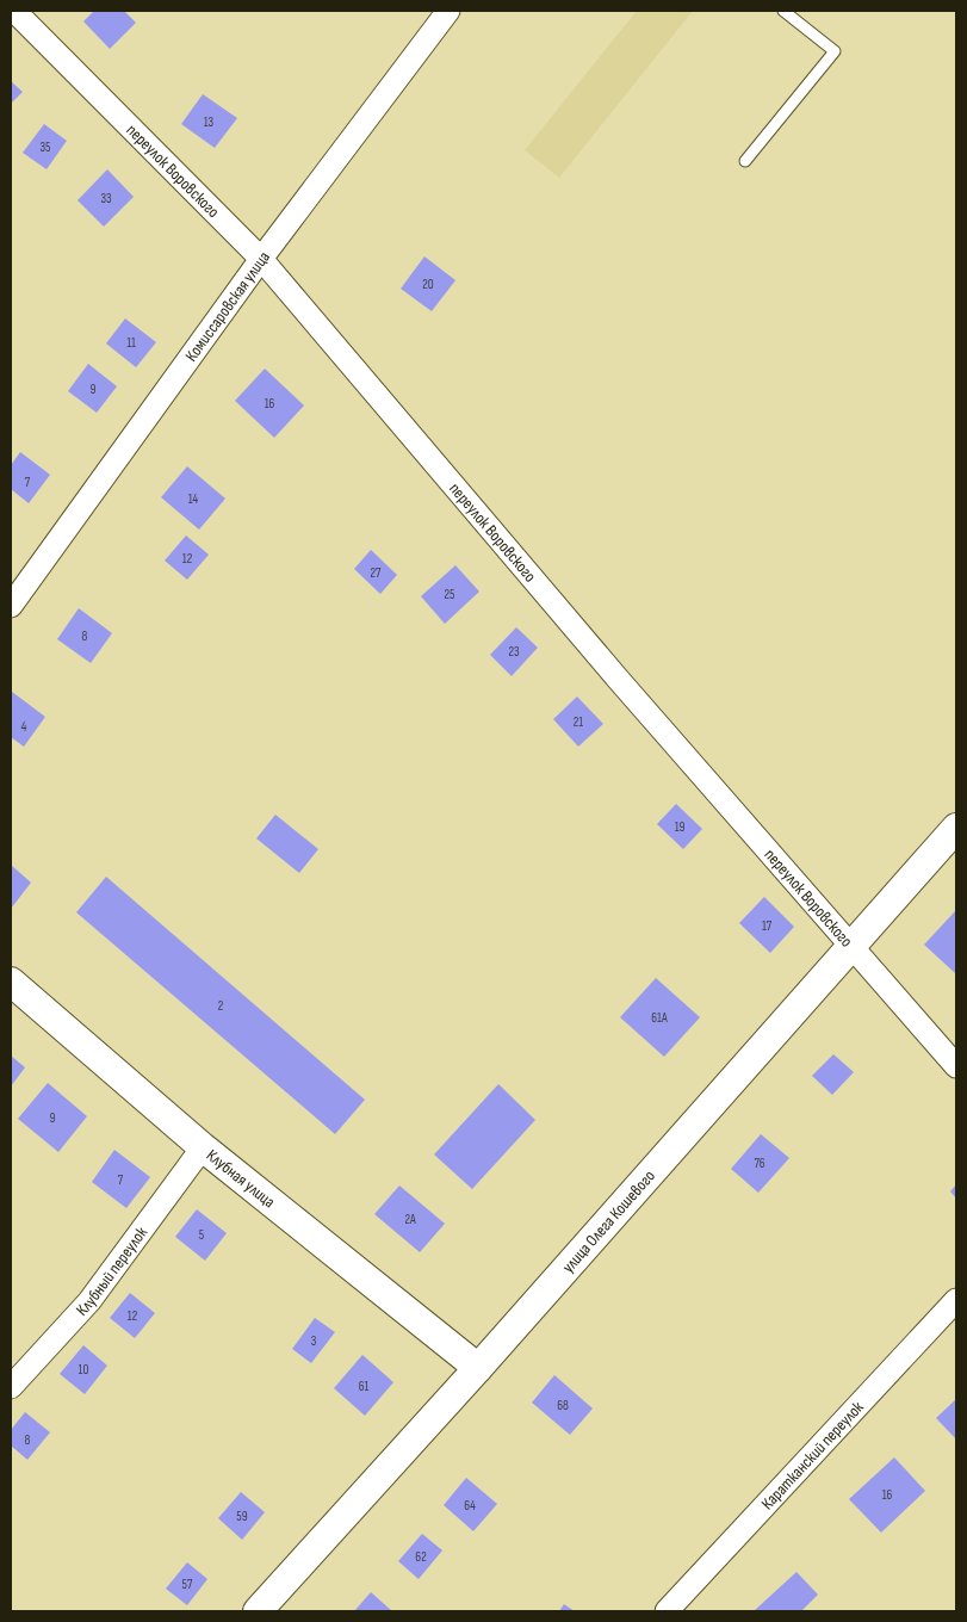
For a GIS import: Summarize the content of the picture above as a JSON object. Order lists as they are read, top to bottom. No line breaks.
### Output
{"streets":{"street":["переулок Воровского","Комиссаровская улица","Клубная улица","улица Олега Кошевого","Клубный переулок","Каратканский переулок"]},"crossings":[["переулок Воровского","Комиссаровская улица"],["переулок Воровского","улица Олега Кошевого"],["Клубная улица","улица Олега Кошевого"],["Клубная улица","Клубный переулок"]],"house_numbers":["13","35","33","20","11","9","16","7","14","12","27","25","8","23","21","4","19","17","2","61А","9","76","7","2А","5","12","3","10","61","68","8","16","64","59","62","57"]}
